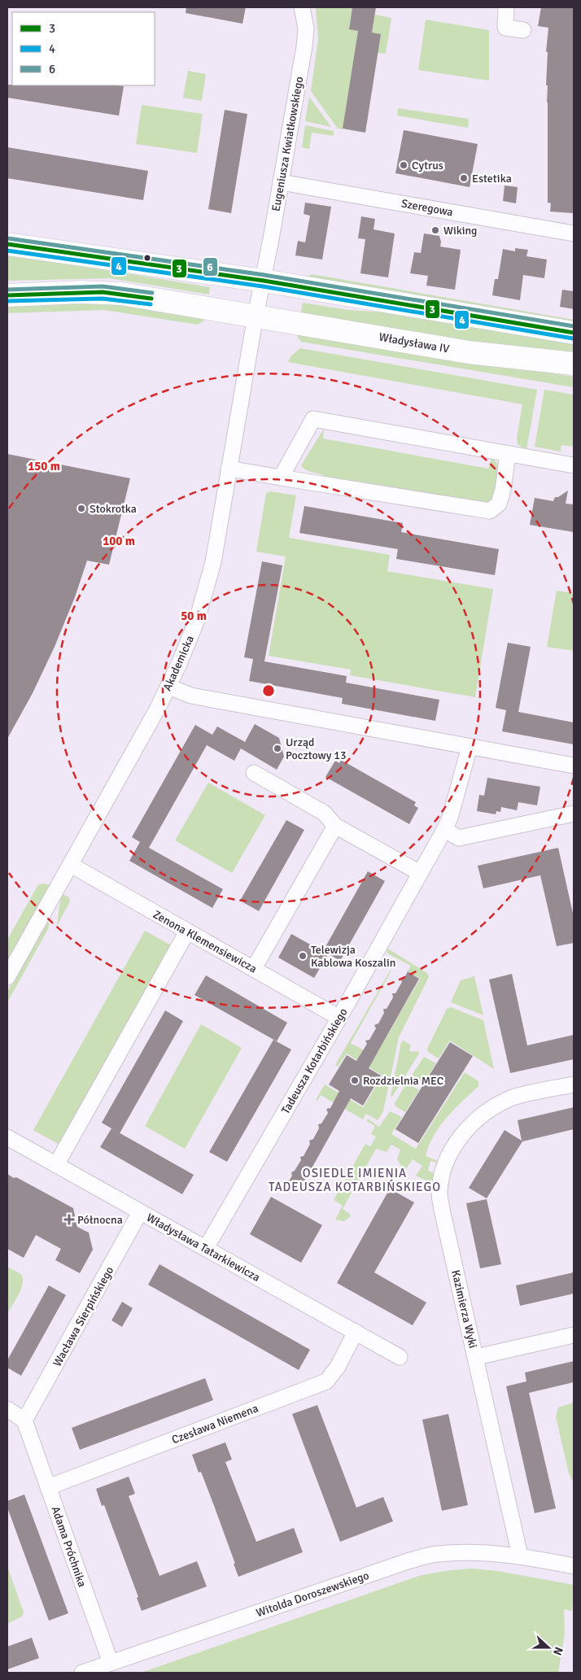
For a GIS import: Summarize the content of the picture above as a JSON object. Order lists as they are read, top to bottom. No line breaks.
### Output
{"streets":{"main road":["Władysława IV"],"street":["Eugeniusza Kwiatkowskiego","Szeregowa","Akademicka","Zenona Klemensiewicza","Tadeusza Kotarbińskiego","Władysława Tatarkiewicza","Kazimierza Wyki","Wacława Sierpińskiego","Czesława Niemena","Adama Próchnika","Witolda Doroszewskiego"]},"crossings":[["Eugeniusza Kwiatkowskiego","Szeregowa"],["Władysława IV","Akademicka"],["Akademicka","Zenona Klemensiewicza"],["Zenona Klemensiewicza","Tadeusza Kotarbińskiego"],["Tadeusza Kotarbińskiego","Władysława Tatarkiewicza"],["Władysława Tatarkiewicza","Wacława Sierpińskiego"],["Władysława Tatarkiewicza","Czesława Niemena"],["Kazimierza Wyki","Witolda Doroszewskiego"],["Wacława Sierpińskiego","Adama Próchnika"],["Czesława Niemena","Adama Próchnika"],["Adama Próchnika","Witolda Doroszewskiego"]],"districts":["OSIEDLE IMIENIA TADEUSZA KOTARBIŃSKIEGO"],"places":{"other":["Cytrus","Estetika","Wiking","Stokrotka","Urząd Pocztowy 13","Telewizja Kablowa Koszalin","Rozdzielnia MEC"],"health":["Północna"]},"lines":["transit line 6","transit line 3","transit line 4"],"legend":["3","4","6"],"north":"right","rings":["150 m","100 m","50 m"]}
